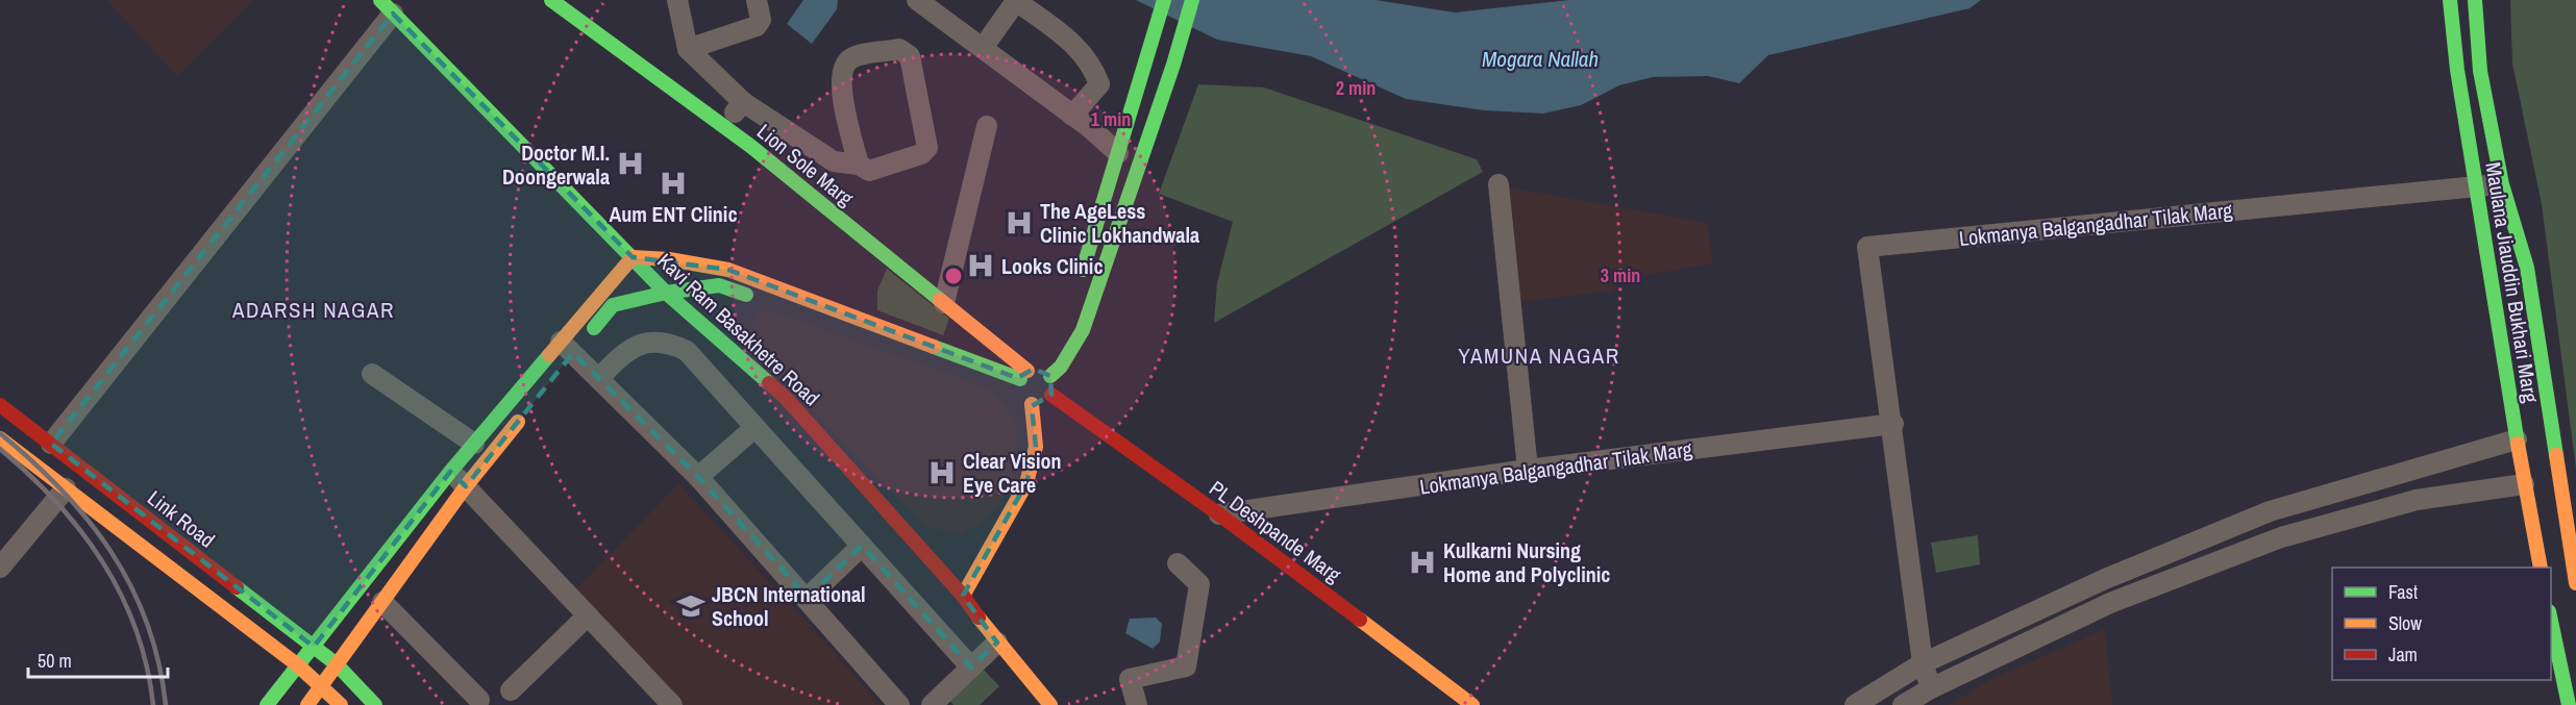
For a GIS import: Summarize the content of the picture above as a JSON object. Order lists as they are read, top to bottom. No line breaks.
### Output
{"streets":{"street":["Lion Sole Marg","Lokmanya Balgangadhar Tilak Marg","Maulana Jiauddin Bukhari Marg","Kavi Ram Basakhetre Road","Link Road","PL Deshpande Marg"]},"crossings":[["Lokmanya Balgangadhar Tilak Marg","Maulana Jiauddin Bukhari Marg"],["Lokmanya Balgangadhar Tilak Marg","PL Deshpande Marg"]],"districts":["ADARSH NAGAR","YAMUNA NAGAR"],"water":["Mogara Nallah"],"places":{"hospital":["Doctor M.I. Doongerwala","Aum ENT Clinic","The AgeLess Clinic Lokhandwala","Looks Clinic","Clear Vision Eye Care","Kulkarni Nursing Home and Polyclinic"],"school or university":["JBCN International School"]},"legend":["Fast","Slow","Jam"],"scale_bar":"50 m","rings":["2 min","1 min","3 min"]}
